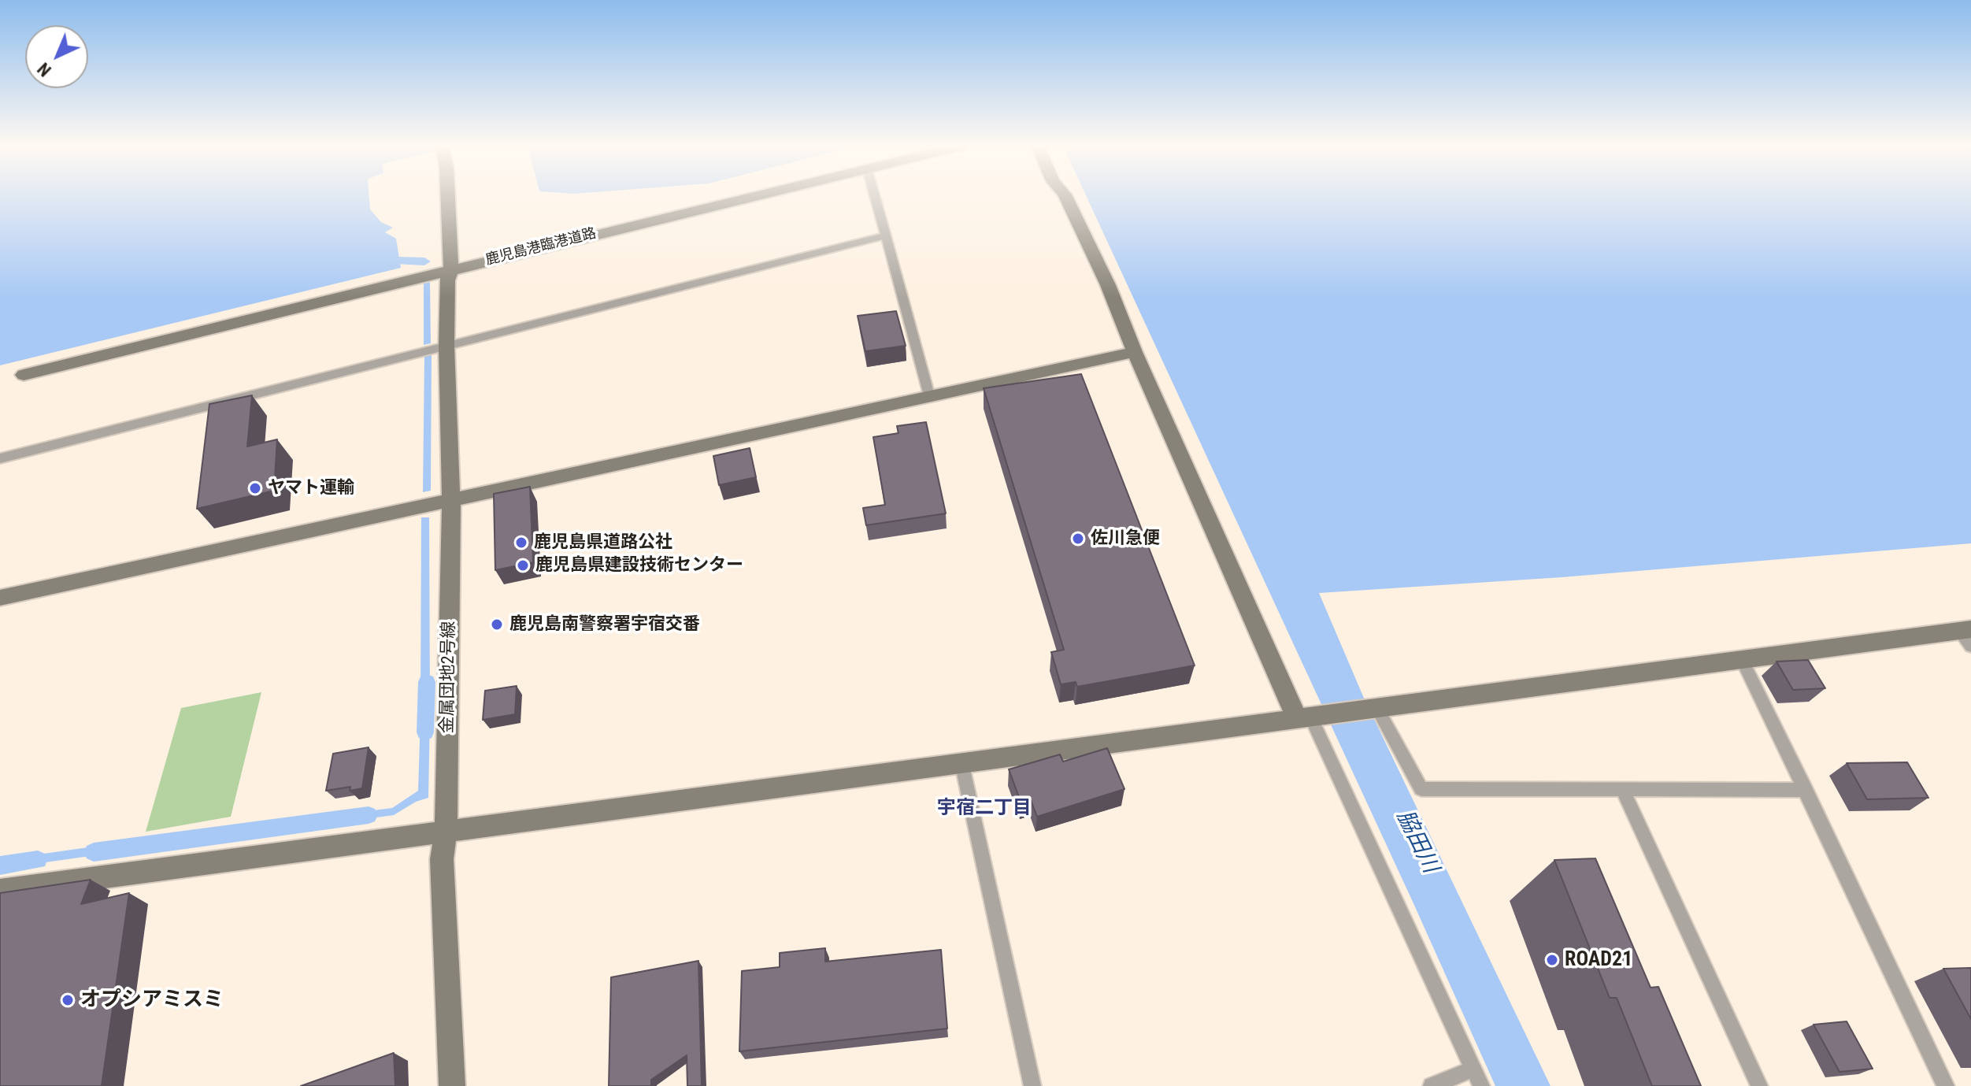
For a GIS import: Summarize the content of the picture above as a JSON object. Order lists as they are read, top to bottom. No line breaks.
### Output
{"streets":{"street":["鹿児島港臨港道路","金属団地2号線"]},"crossings":[["鹿児島港臨港道路","金属団地2号線"]],"districts":["宇宿二丁目"],"water":["脇田川"],"places":["ヤマト運輸","佐川急便","鹿児島県道路公社","鹿児島県建設技術センター","鹿児島南警察署宇宿交番","ROAD21","オプシアミスミ"],"north":"bottom left"}
